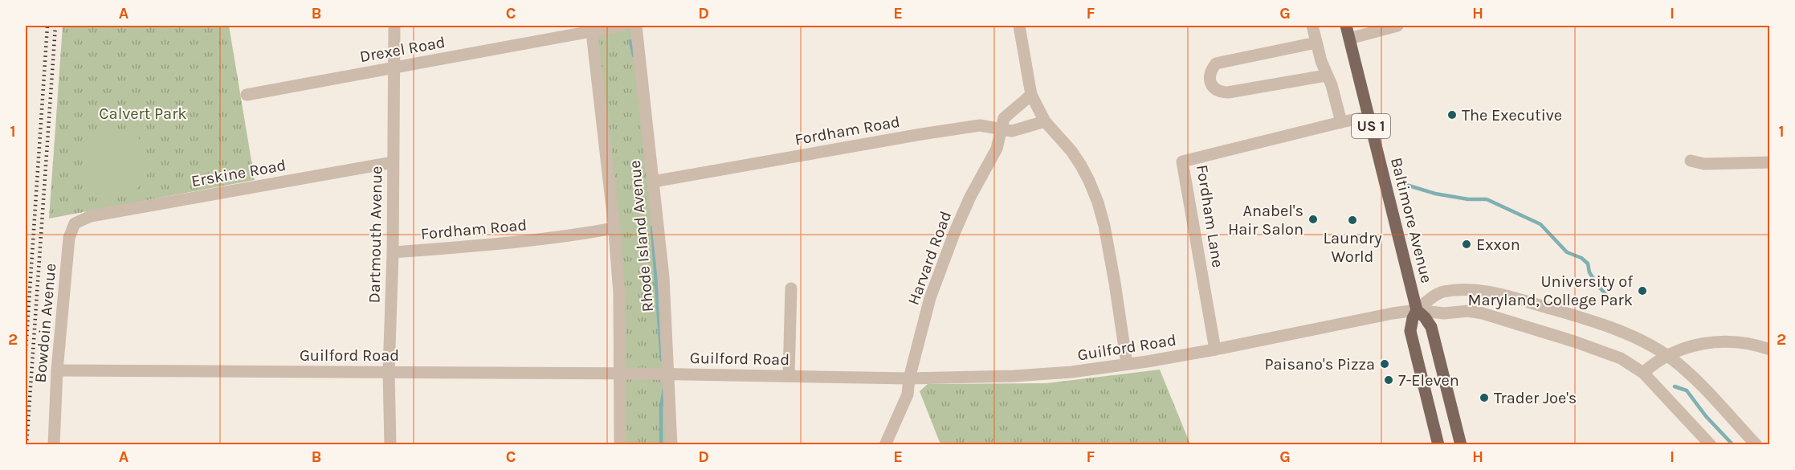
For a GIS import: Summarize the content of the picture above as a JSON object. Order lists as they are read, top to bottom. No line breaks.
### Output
{"streets":{"main road":["US 1","Baltimore Avenue"],"street":["Drexel Road","Fordham Road","Erskine Road","Fordham Lane","Dartmouth Avenue","Rhode Island Avenue","Harvard Road","Bowdoin Avenue","Guilford Road"]},"crossings":[["Drexel Road","Dartmouth Avenue"],["Drexel Road","Rhode Island Avenue"],["Fordham Road","Dartmouth Avenue"],["Fordham Road","Rhode Island Avenue"],["Fordham Road","Harvard Road"],["Erskine Road","Dartmouth Avenue"],["Erskine Road","Bowdoin Avenue"],["Fordham Lane","Baltimore Avenue"],["Fordham Lane","Guilford Road"],["Baltimore Avenue","Guilford Road"],["Dartmouth Avenue","Guilford Road"],["Rhode Island Avenue","Guilford Road"],["Harvard Road","Guilford Road"],["Bowdoin Avenue","Guilford Road"]],"parks":["Calvert Park"],"places":["The Executive","Anabel's Hair Salon","Laundry World","Exxon","University of Maryland, College Park","Paisano's Pizza","7-Eleven","Trader Joe's"],"grid":{"columns":["A","B","C","D","E","F","G","H","I"],"rows":["1","2"]}}
